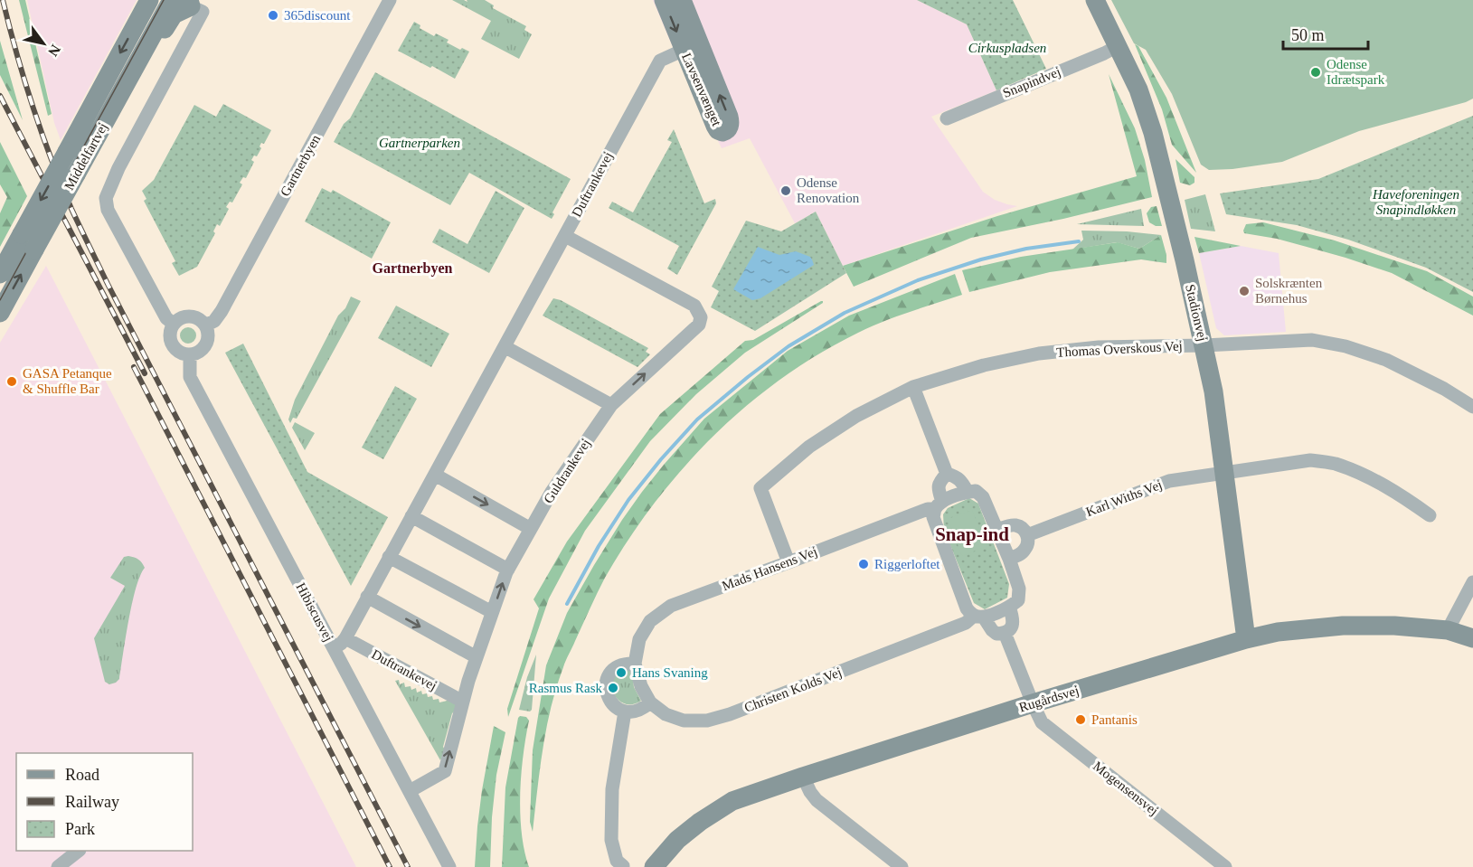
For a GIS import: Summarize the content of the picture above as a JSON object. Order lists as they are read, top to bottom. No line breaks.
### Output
{"streets":{"street":["Snapindvej","Lavsenvænget","Middelfartvej","Gartnerbyen","Duftrankevej","Stadionvej","Thomas Overskous Vej","Guldrankevej","Karl Withs Vej","Mads Hansens Vej","Hibiscusvej","Christen Kolds Vej","Rugårdsvej","Mogensensvej"]},"crossings":[["Snapindvej","Stadionvej"],["Lavsenvænget","Duftrankevej"],["Gartnerbyen","Hibiscusvej"],["Duftrankevej","Guldrankevej"],["Duftrankevej","Hibiscusvej"],["Stadionvej","Thomas Overskous Vej"],["Stadionvej","Karl Withs Vej"],["Stadionvej","Rugårdsvej"],["Thomas Overskous Vej","Mads Hansens Vej"],["Guldrankevej","Hibiscusvej"],["Rugårdsvej","Mogensensvej"]],"districts":["Gartnerbyen","Snap-ind"],"parks":["Cirkuspladsen","Gartnerparken","Haveforeningen Snapindløkken"],"places":["365discount","Odense Idrætspark","Odense Renovation","Solskrænten Børnehus","GASA Petanque & Shuffle Bar","Riggerloftet","Hans Svaning","Rasmus Rask","Pantanis"],"legend":["Road","Railway","Park"],"scale_bar":"50 m","north":"bottom right"}
